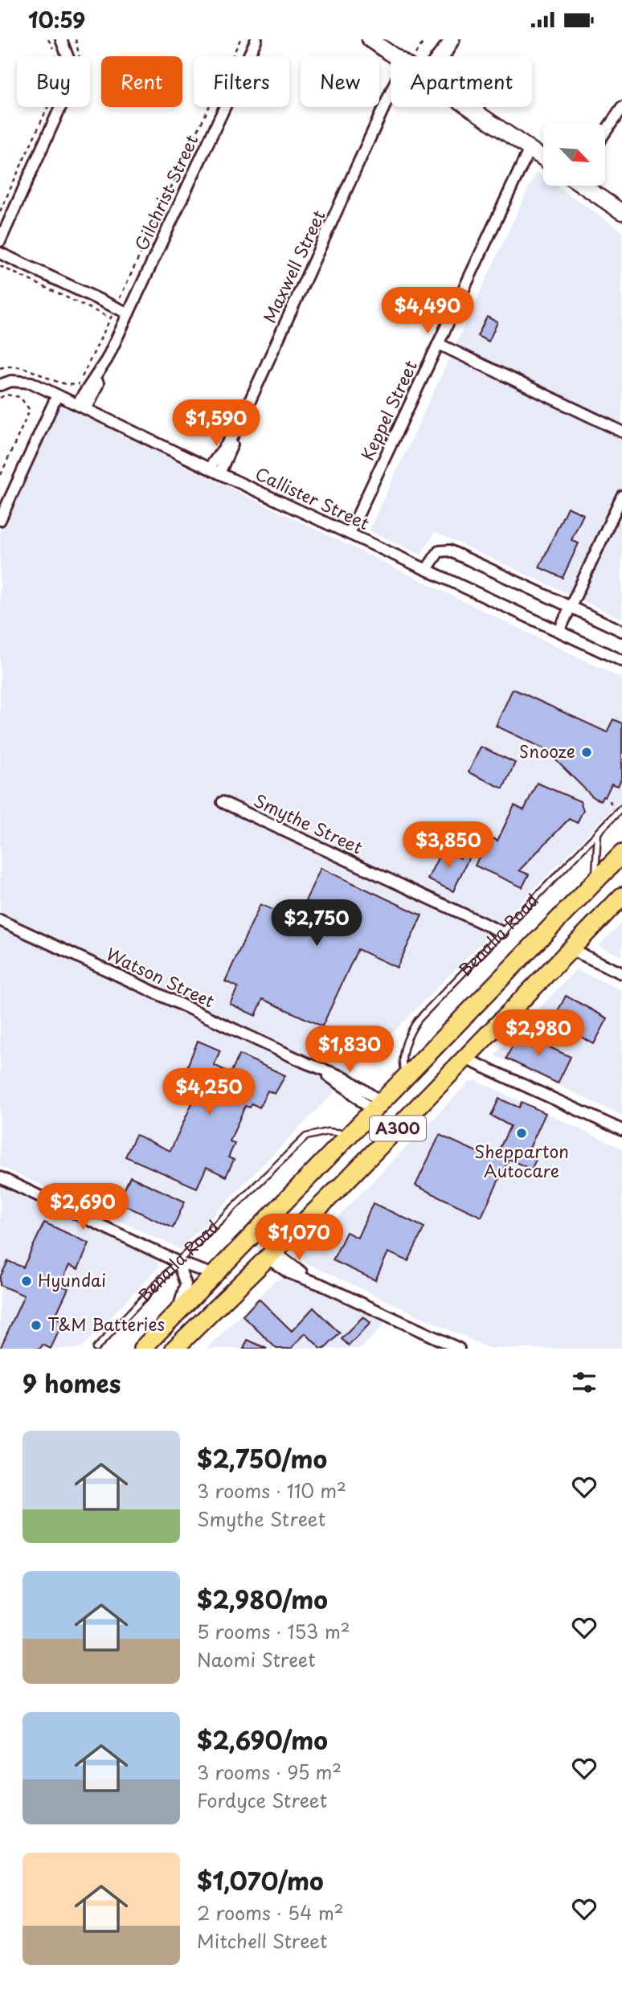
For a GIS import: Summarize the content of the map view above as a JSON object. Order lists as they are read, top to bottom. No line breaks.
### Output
{"streets":{"highway":["Benalla Road","A300"],"street":["Gilchrist Street","Maxwell Street","Keppel Street","Callister Street","Smythe Street","Watson Street"]},"crossings":[["Gilchrist Street","Callister Street"],["Maxwell Street","Callister Street"],["Keppel Street","Callister Street"],["Smythe Street","Benalla Road"],["Benalla Road","Watson Street"]],"places":["Snooze","Shepparton Autocare","Hyundai","T&M Batteries"],"north":"bottom right","page":{"status":"10:59","chip":["Buy","Rent","Filters","New","Apartment"],"price":["$4,490","$1,590","$3,850","$2,750","$2,980","$1,830","$4,250","$2,690","$1,070"],"heading":"9 homes","list":[{"name":"$2,750/mo","note":"3 rooms · 110 m² · Smythe Street"},{"name":"$2,980/mo","note":"5 rooms · 153 m² · Naomi Street"},{"name":"$2,690/mo","note":"3 rooms · 95 m² · Fordyce Street"},{"name":"$1,070/mo","note":"2 rooms · 54 m² · Mitchell Street"}]}}
